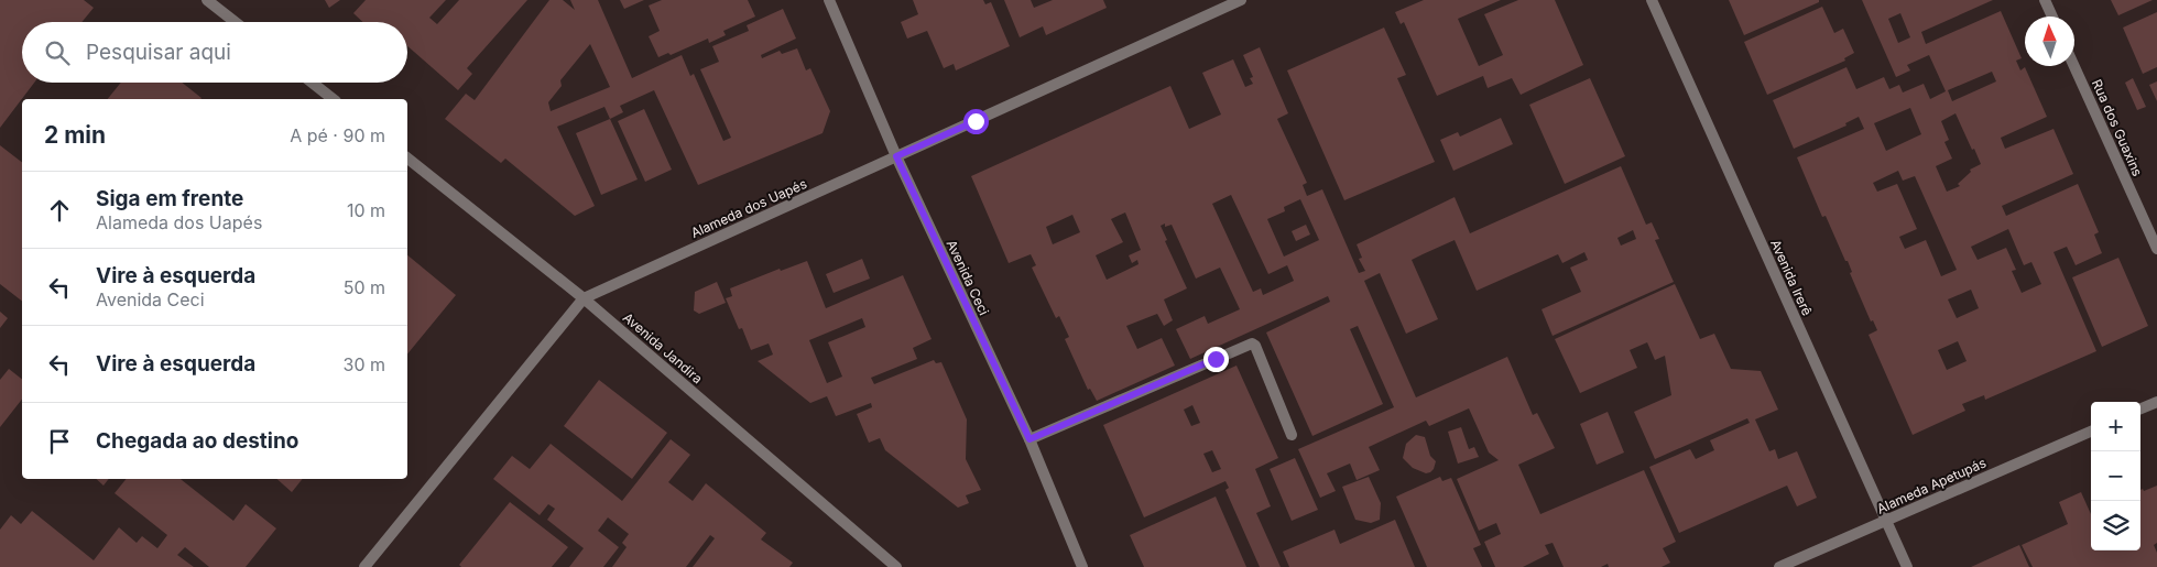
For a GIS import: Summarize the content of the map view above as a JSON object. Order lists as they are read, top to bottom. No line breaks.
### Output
{"streets":{"street":["Rua dos Guaxins","Alameda dos Uapés","Avenida Ceci","Avenida Irerê","Avenida Jandira","Alameda Apetupás"]},"crossings":[["Alameda dos Uapés","Avenida Ceci"],["Alameda dos Uapés","Avenida Jandira"],["Avenida Irerê","Alameda Apetupás"]],"north":"top","page":{"search":"Pesquisar aqui","heading":["2 min","A pé · 90 m"],"list":[["Siga em frente","Alameda dos Uapés","10 m"],["Vire à esquerda","Avenida Ceci","50 m"],["Vire à esquerda","30 m"],"Chegada ao destino"],"map_buttons":["+","−"]}}
